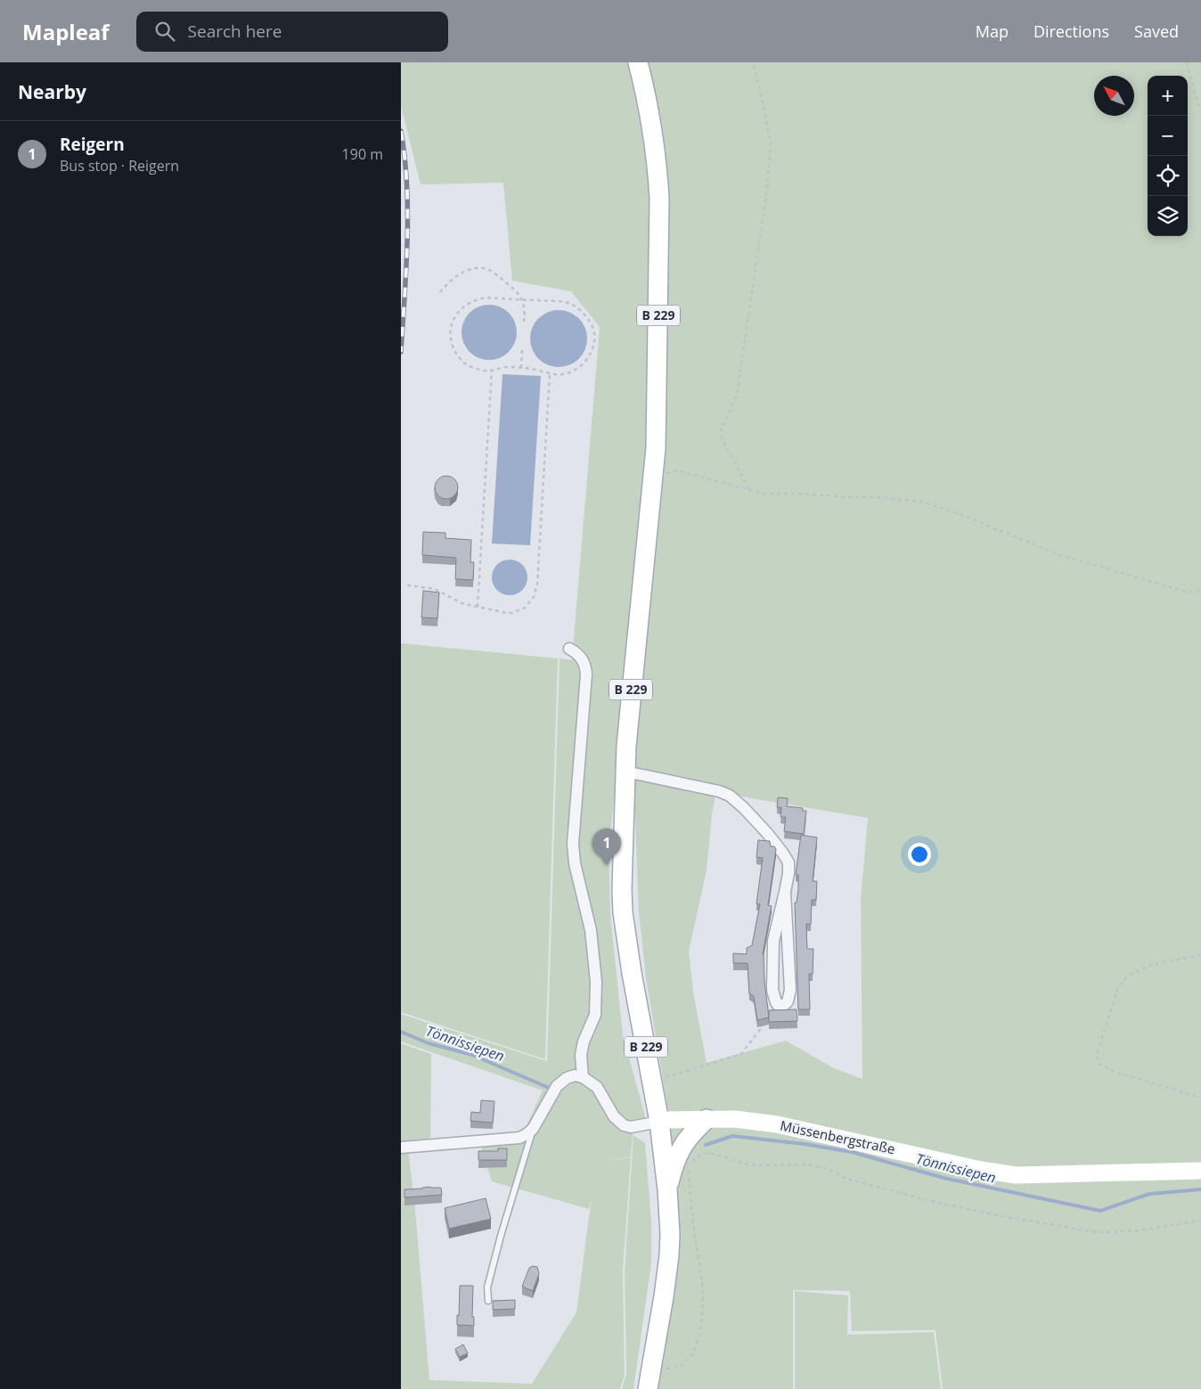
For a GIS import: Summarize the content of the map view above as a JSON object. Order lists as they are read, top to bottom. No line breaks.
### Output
{"streets":{"main road":["B 229","Müssenbergstraße"]},"crossings":[["B 229","Müssenbergstraße"]],"water":["Tönnissiepen"],"north":"top left","page":{"header":"Mapleaf","search":"Search here","nav":["Map","Directions","Saved"],"heading":"Nearby","map_buttons":["+","−"],"list":[{"mark":"1","name":"Reigern","note":"Bus stop · Reigern","value":"190 m"}],"pins":"1"}}
